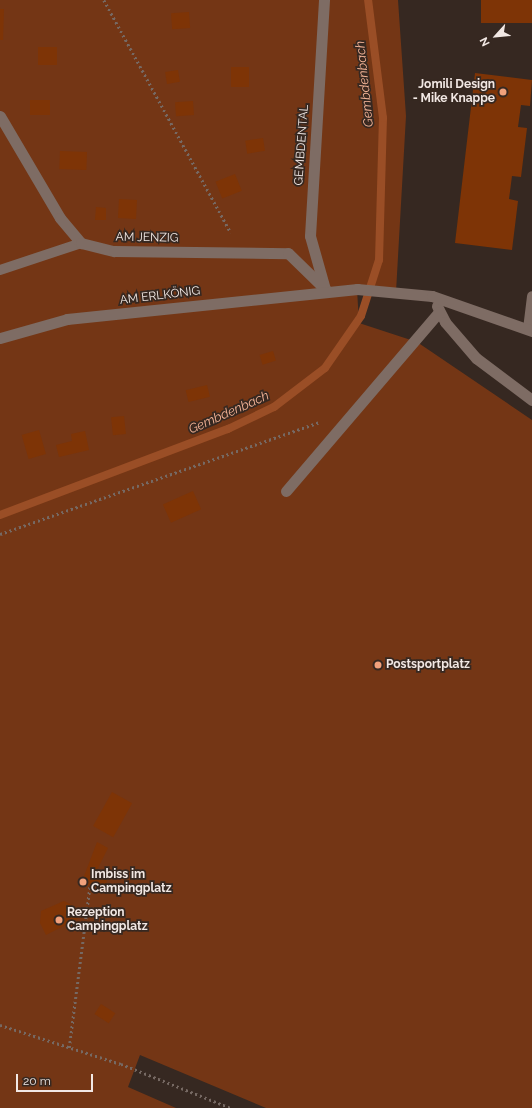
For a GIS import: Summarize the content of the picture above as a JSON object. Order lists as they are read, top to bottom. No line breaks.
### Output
{"streets":{"street":["GEMBDENTAL","AM JENZIG","AM ERLKÖNIG"]},"crossings":[["GEMBDENTAL","AM JENZIG"],["GEMBDENTAL","AM ERLKÖNIG"],["AM JENZIG","AM ERLKÖNIG"]],"water":["Gembdenbach"],"places":["Jomili Design - Mike Knappe","Postsportplatz","Imbiss im Campingplatz","Rezeption Campingplatz"],"scale_bar":"20 m","north":"bottom left"}
